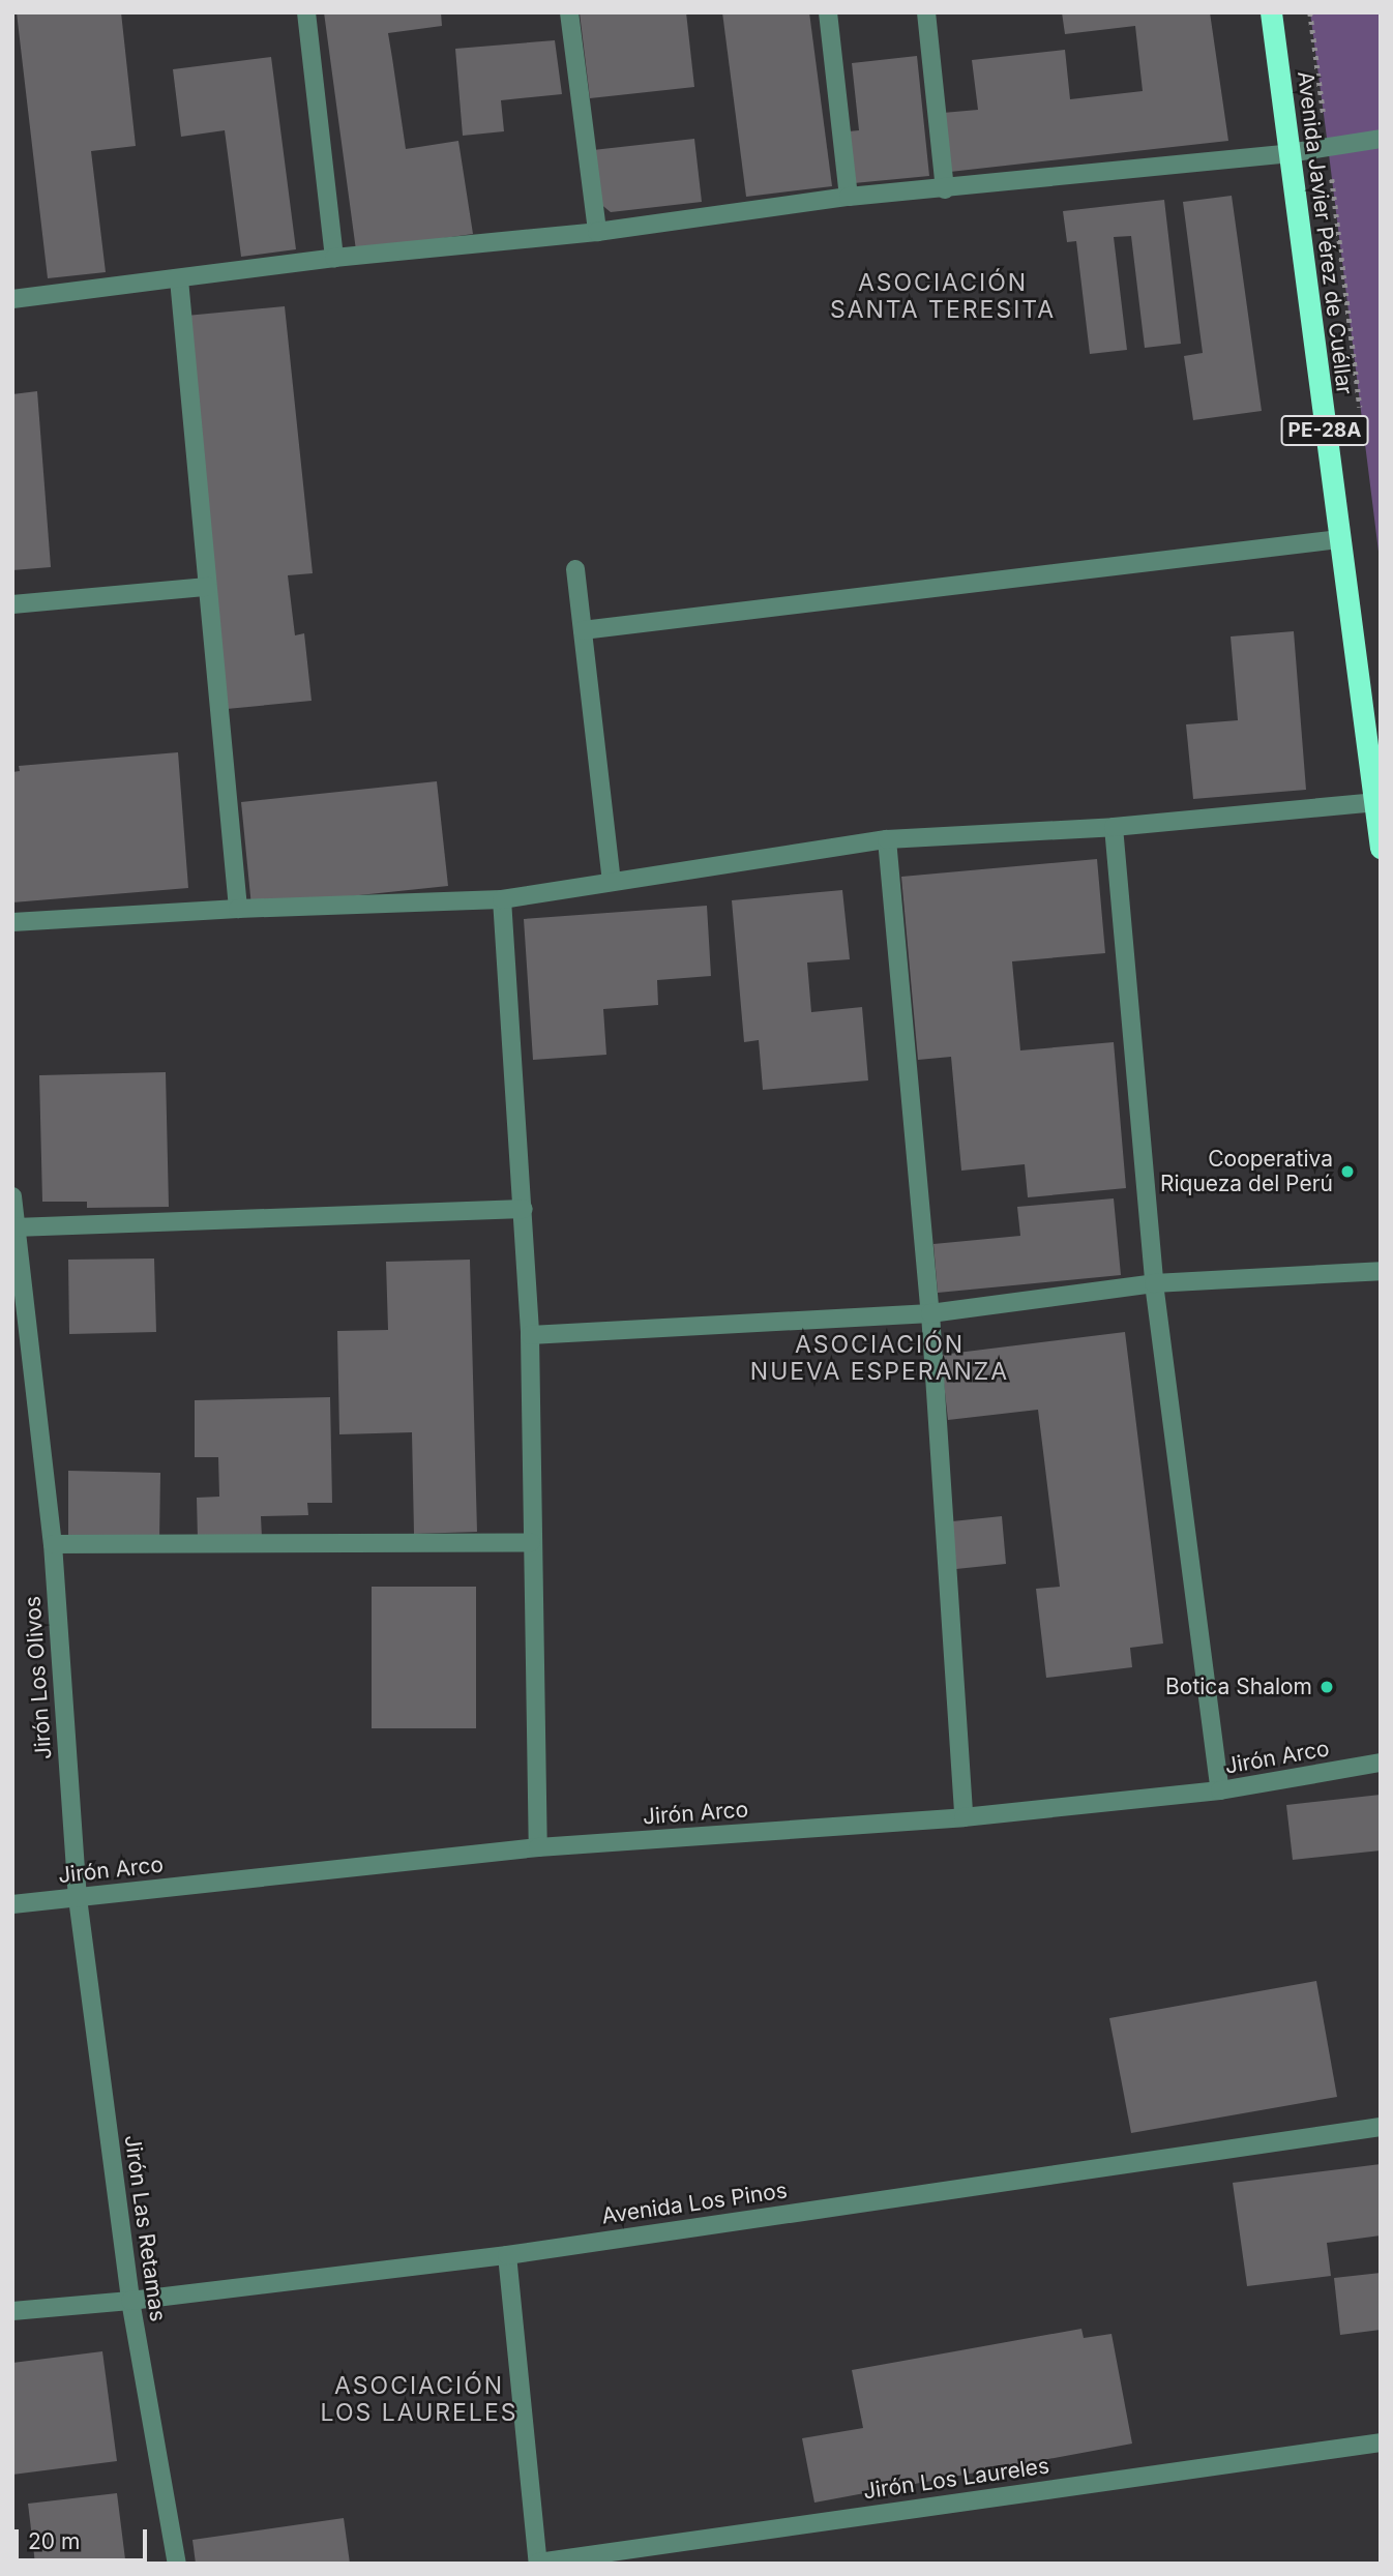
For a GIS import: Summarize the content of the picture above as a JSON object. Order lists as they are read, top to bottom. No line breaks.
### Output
{"streets":{"highway":["Avenida Javier Pérez de Cuéllar","PE-28A"],"street":["Jirón Los Olivos","Jirón Arco","Avenida Los Pinos","Jirón Las Retamas","Jirón Los Laureles"]},"crossings":[["Jirón Los Olivos","Jirón Arco"],["Jirón Los Olivos","Jirón Las Retamas"],["Jirón Arco","Jirón Las Retamas"],["Avenida Los Pinos","Jirón Las Retamas"]],"districts":["ASOCIACIÓN SANTA TERESITA","ASOCIACIÓN NUEVA ESPERANZA","ASOCIACIÓN LOS LAURELES"],"places":["Cooperativa Riqueza del Perú","Botica Shalom"],"scale_bar":"20 m"}
